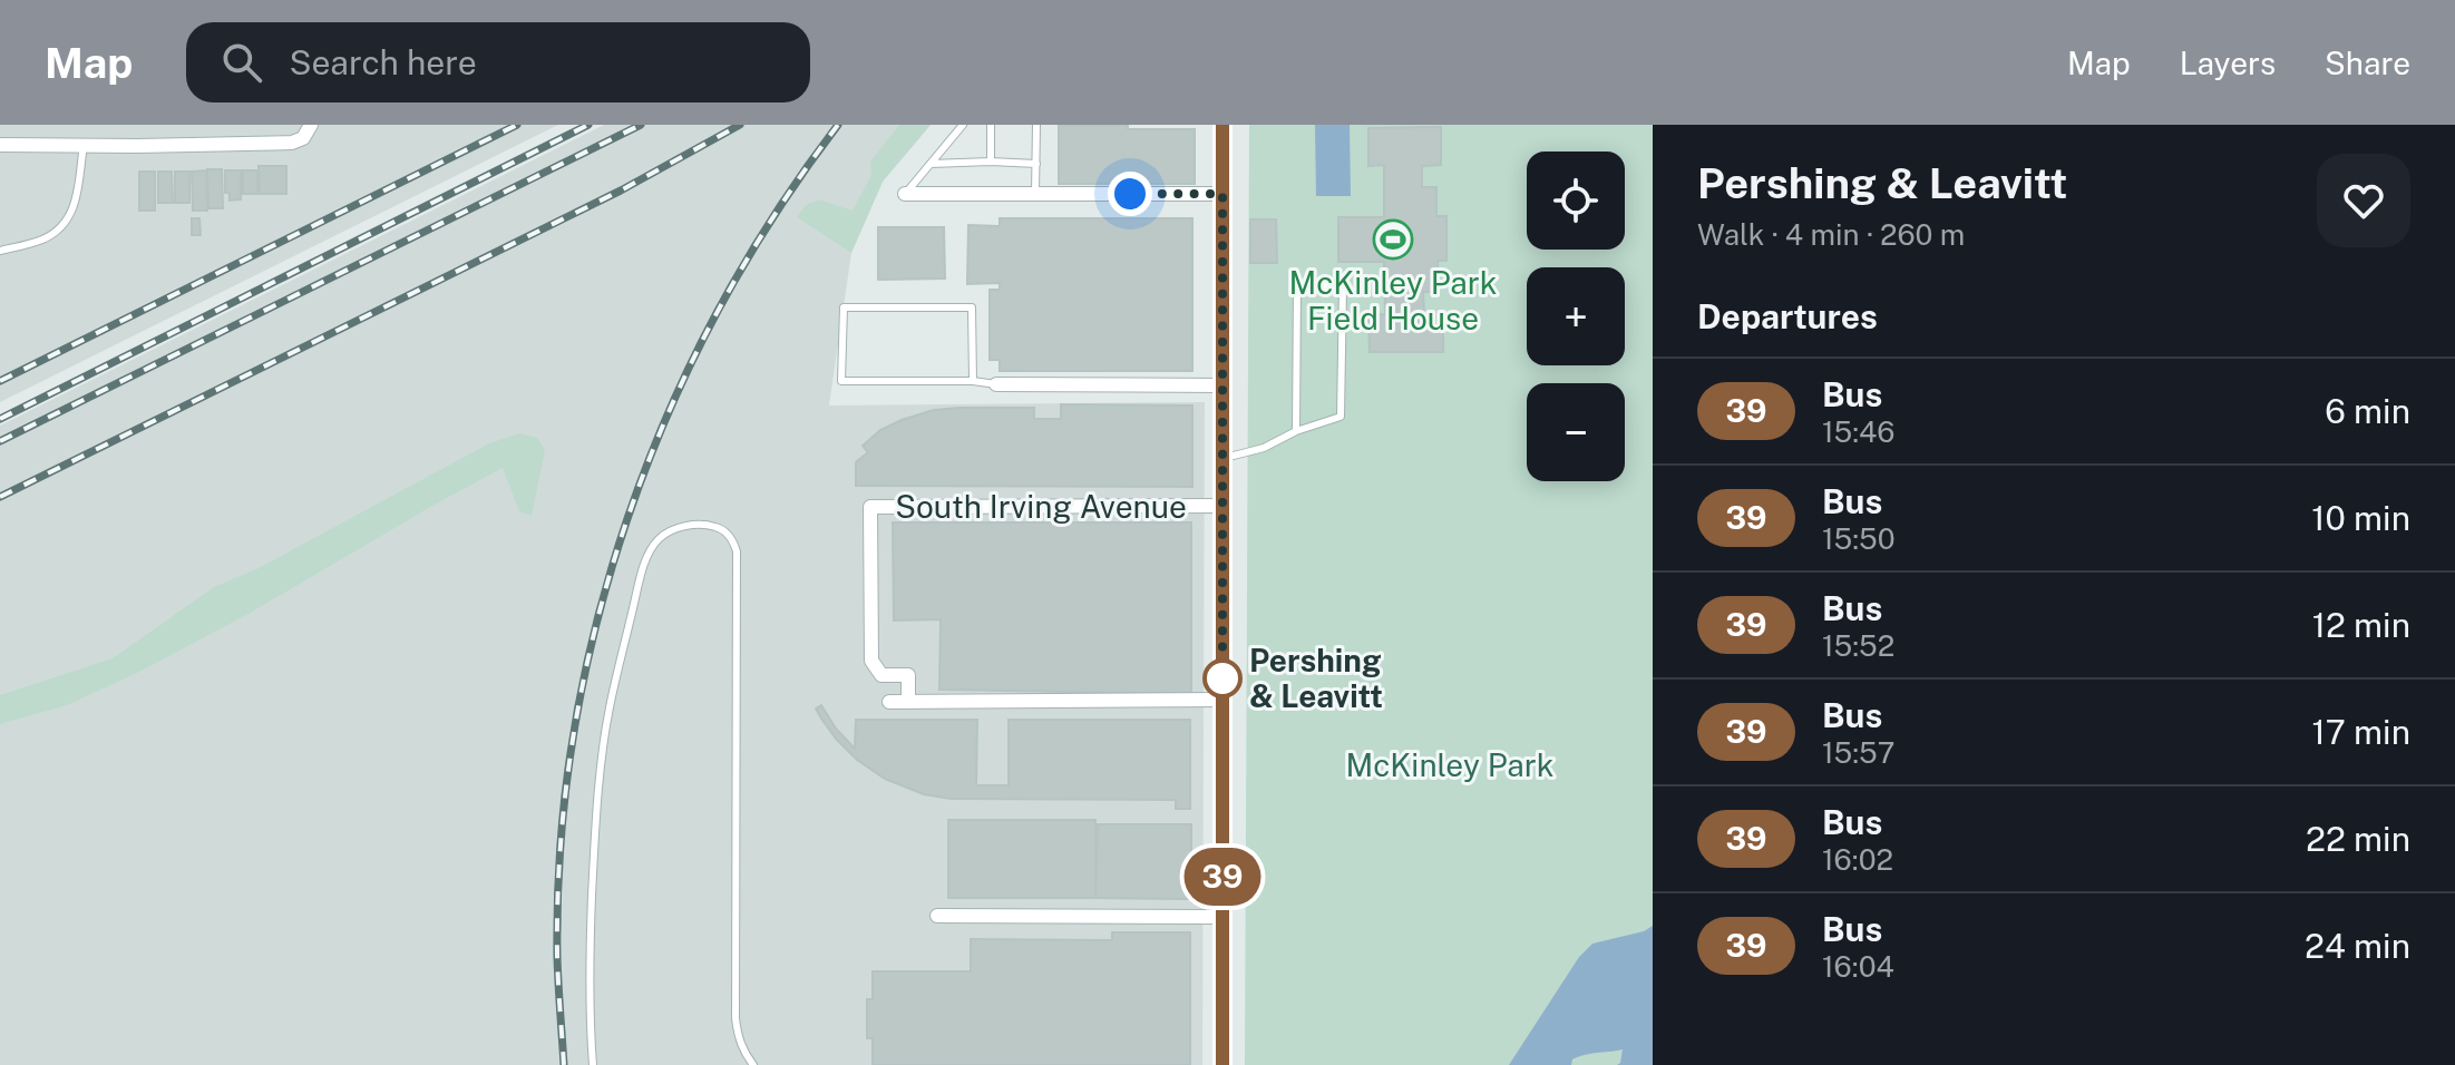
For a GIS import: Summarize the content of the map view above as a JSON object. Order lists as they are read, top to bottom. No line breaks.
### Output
{"streets":{"street":["South Irving Avenue"]},"parks":["McKinley Park"],"places":{"sports":["McKinley Park Field House"],"other":["Pershing & Leavitt"]},"lines":["bus line 39"],"page":{"header":"Map","search":"Search here","nav":["Map","Layers","Share"],"on_map":"39","heading":[["Pershing & Leavitt","Walk · 4 min · 260 m"],"Departures"],"map_buttons":["+","−"],"list":[{"mark":"39","name":"Bus","note":"15:46","value":"6 min"},{"mark":"39","name":"Bus","note":"15:50","value":"10 min"},{"mark":"39","name":"Bus","note":"15:52","value":"12 min"},{"mark":"39","name":"Bus","note":"15:57","value":"17 min"},{"mark":"39","name":"Bus","note":"16:02","value":"22 min"},{"mark":"39","name":"Bus","note":"16:04","value":"24 min"}]}}
